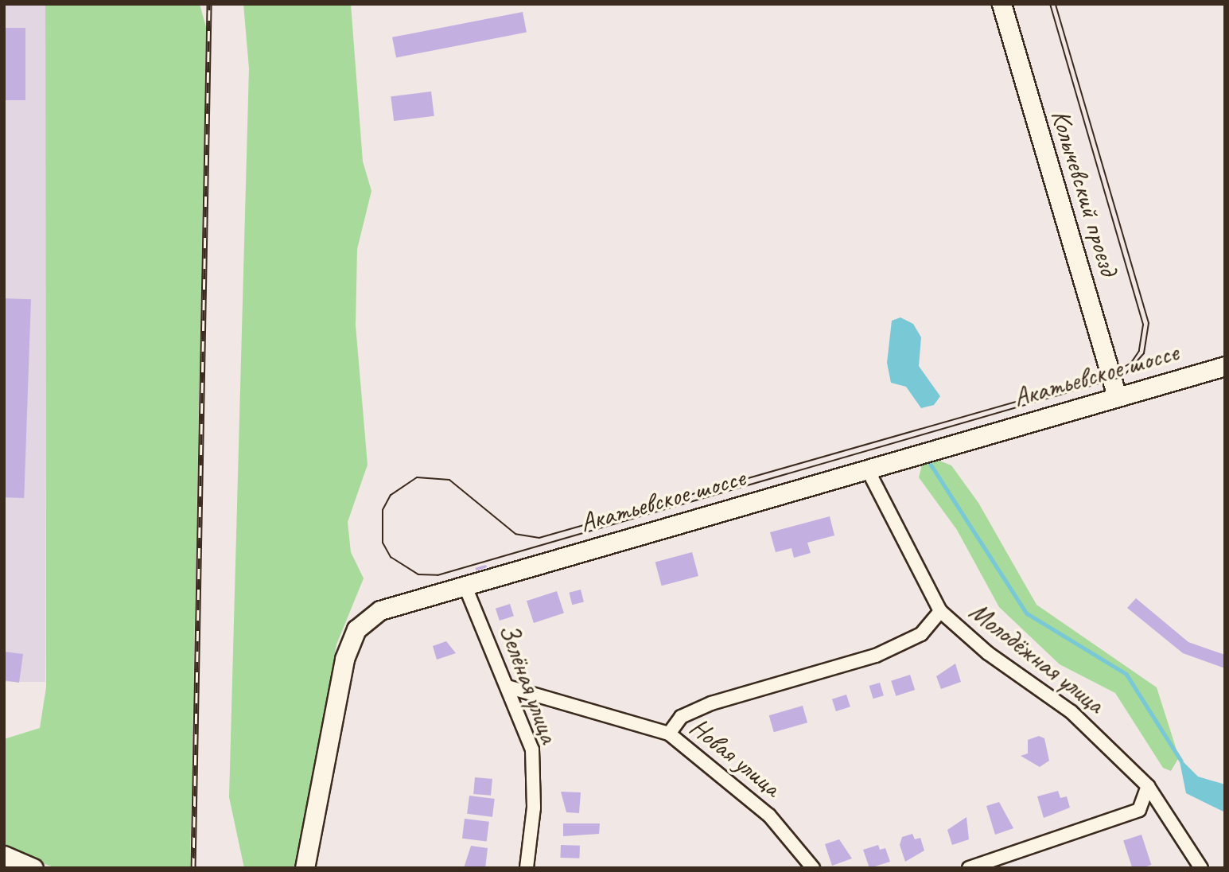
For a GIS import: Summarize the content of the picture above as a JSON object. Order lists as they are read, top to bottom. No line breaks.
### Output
{"streets":{"main road":["Колычевский проезд","Акатьевское шоссе"],"street":["Молодёжная улица","Зелёная улица","Новая улица"]},"crossings":[["Колычевский проезд","Акатьевское шоссе"],["Акатьевское шоссе","Молодёжная улица"],["Акатьевское шоссе","Зелёная улица"],["Зелёная улица","Новая улица"]]}
